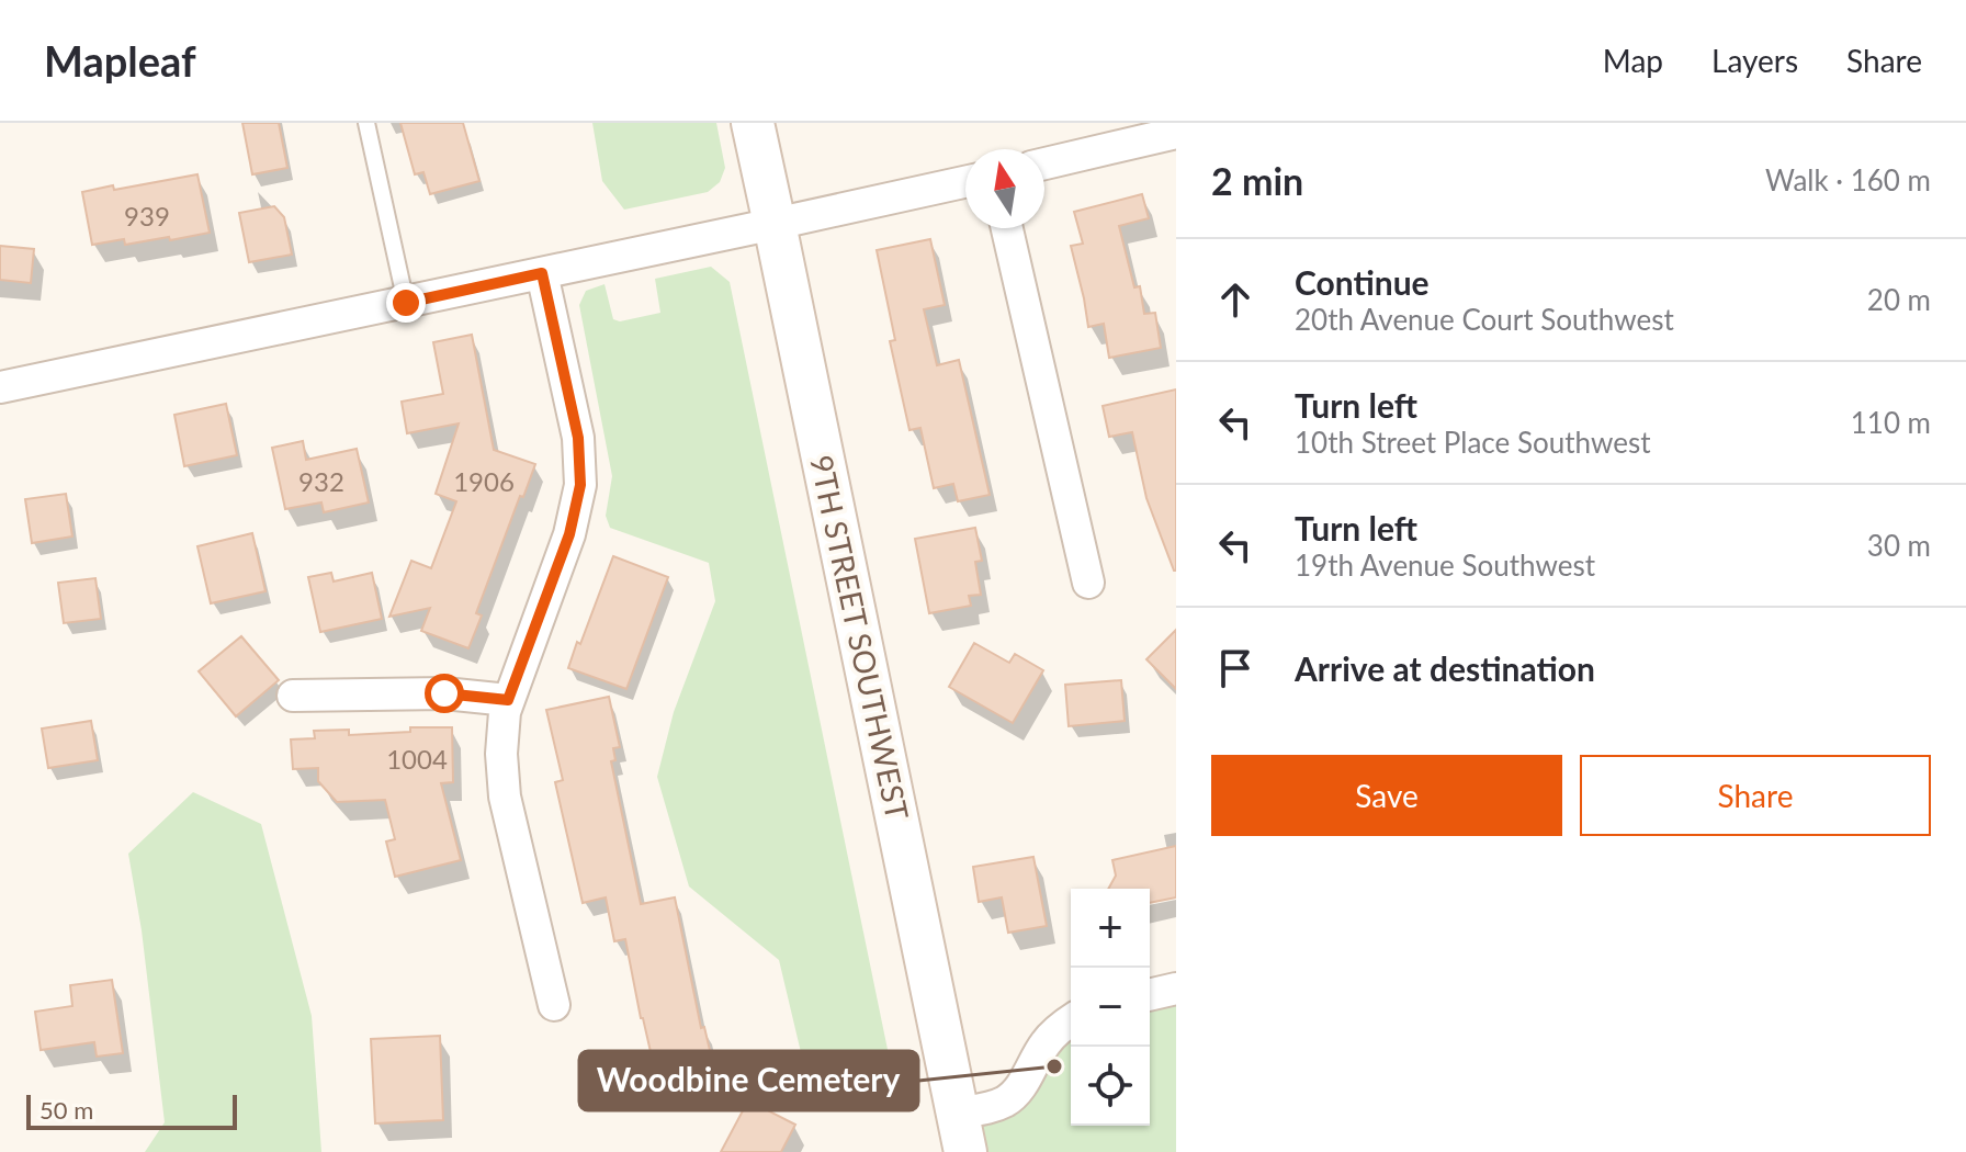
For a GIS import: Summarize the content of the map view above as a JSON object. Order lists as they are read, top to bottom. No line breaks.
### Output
{"streets":{"main road":["9TH STREET SOUTHWEST"]},"places":["Woodbine Cemetery"],"house_numbers":["939","932","1906","1004"],"scale_bar":"50 m","north":"top","page":{"header":"Mapleaf","nav":["Map","Layers","Share"],"heading":["2 min","Walk · 160 m"],"list":[["Continue","20th Avenue Court Southwest","20 m"],["Turn left","10th Street Place Southwest","110 m"],["Turn left","19th Avenue Southwest","30 m"],"Arrive at destination"],"buttons":["Save","Share"],"map_buttons":["+","−"],"scale":"50 m"}}
